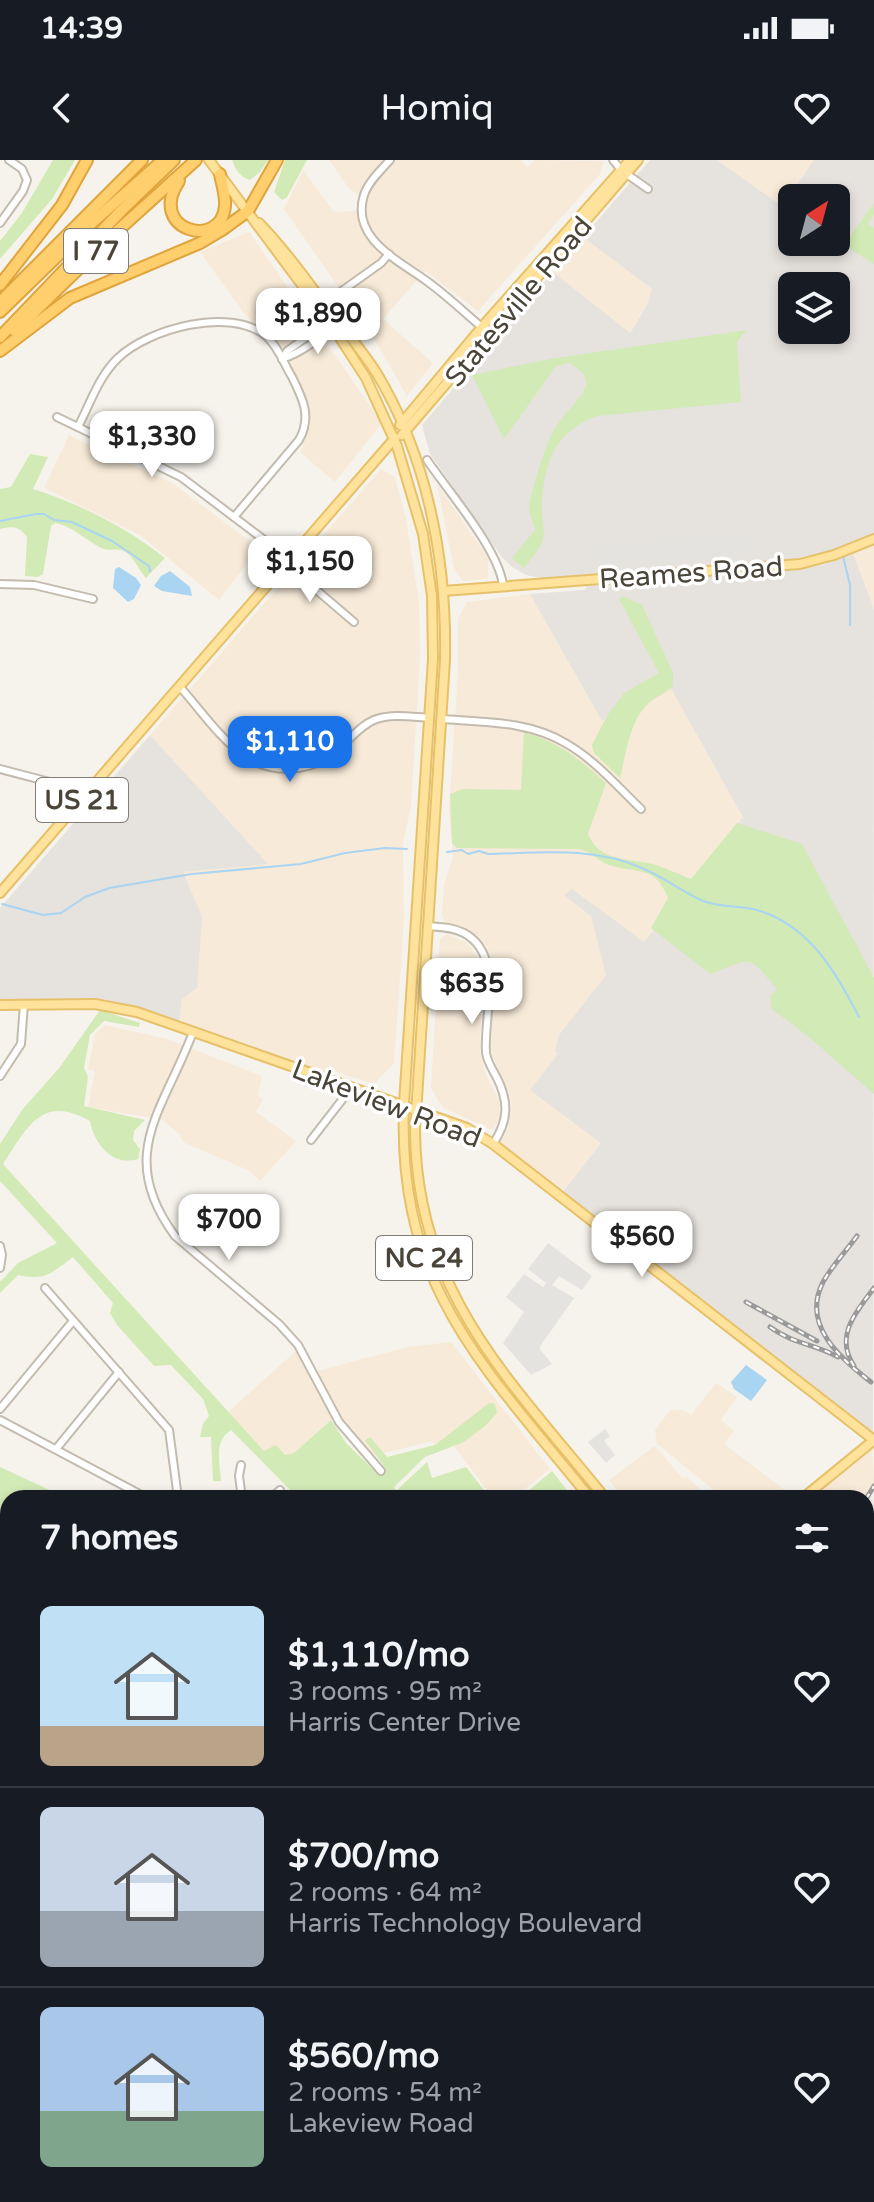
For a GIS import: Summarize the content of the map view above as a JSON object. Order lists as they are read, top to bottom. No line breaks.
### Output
{"streets":{"highway":["I 77"],"main road":["Statesville Road","Reames Road","US 21","Lakeview Road","NC 24"]},"crossings":[["Statesville Road","NC 24"],["Reames Road","NC 24"],["Lakeview Road","NC 24"]],"north":"top right","page":{"status":"14:39","header":"Homiq","price":["$1,890","$1,330","$1,150","$1,110","$635","$700","$560"],"heading":"7 homes","list":[{"name":"$1,110/mo","note":"3 rooms · 95 m² · Harris Center Drive"},{"name":"$700/mo","note":"2 rooms · 64 m² · Harris Technology Boulevard"},{"name":"$560/mo","note":"2 rooms · 54 m² · Lakeview Road"}]}}
